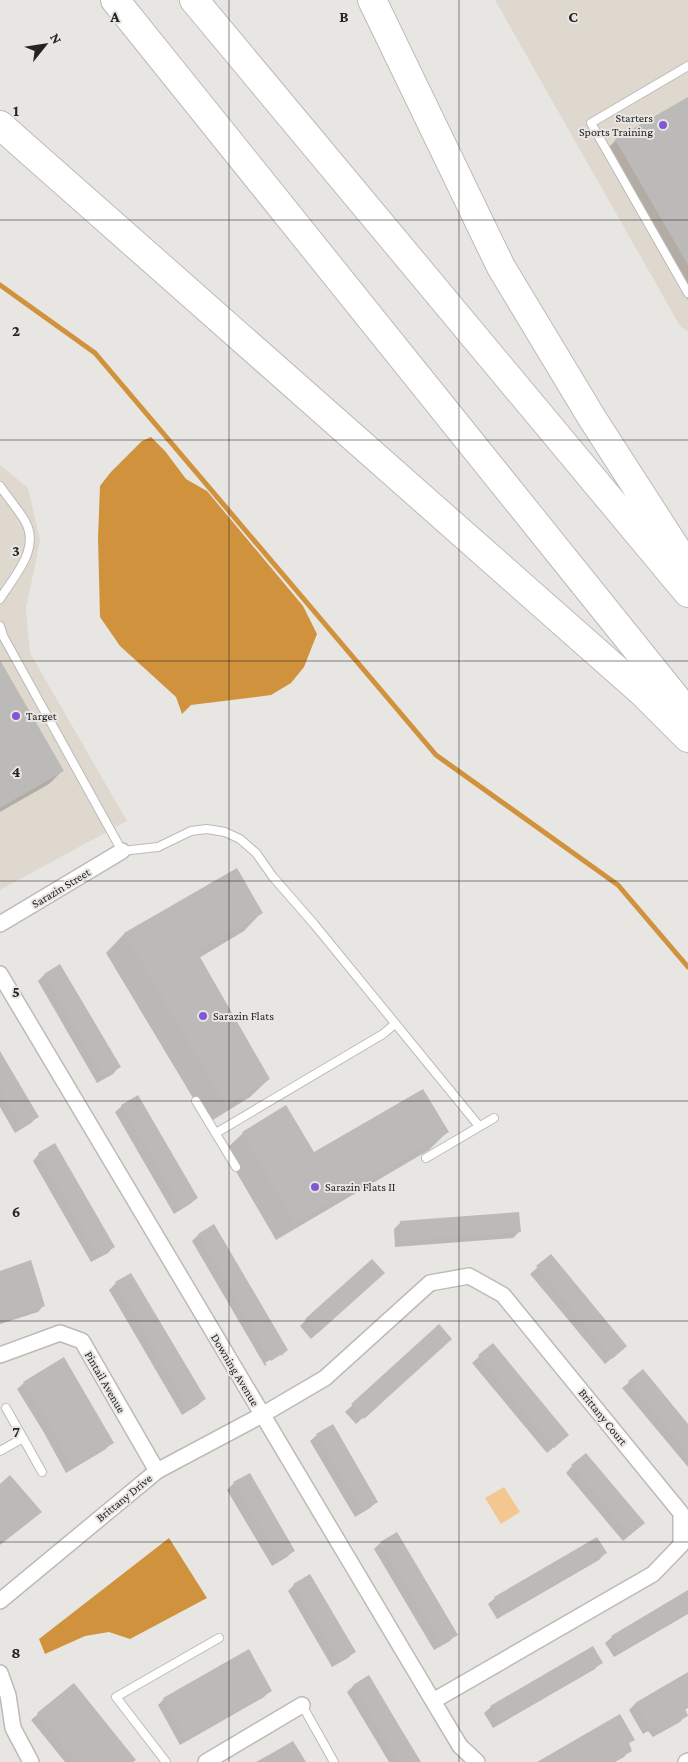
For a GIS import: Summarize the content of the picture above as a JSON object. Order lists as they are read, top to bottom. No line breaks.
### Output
{"streets":{"street":["Sarazin Street","Downing Avenue","Pintail Avenue","Brittany Court","Brittany Drive"]},"crossings":[["Downing Avenue","Brittany Court"],["Downing Avenue","Brittany Drive"],["Pintail Avenue","Brittany Drive"],["Brittany Court","Brittany Drive"]],"places":["Starters Sports Training","Target","Sarazin Flats","Sarazin Flats II"],"north":"top right","grid":{"columns":["A","B","C"],"rows":["1","2","3","4","5","6","7","8"]}}
